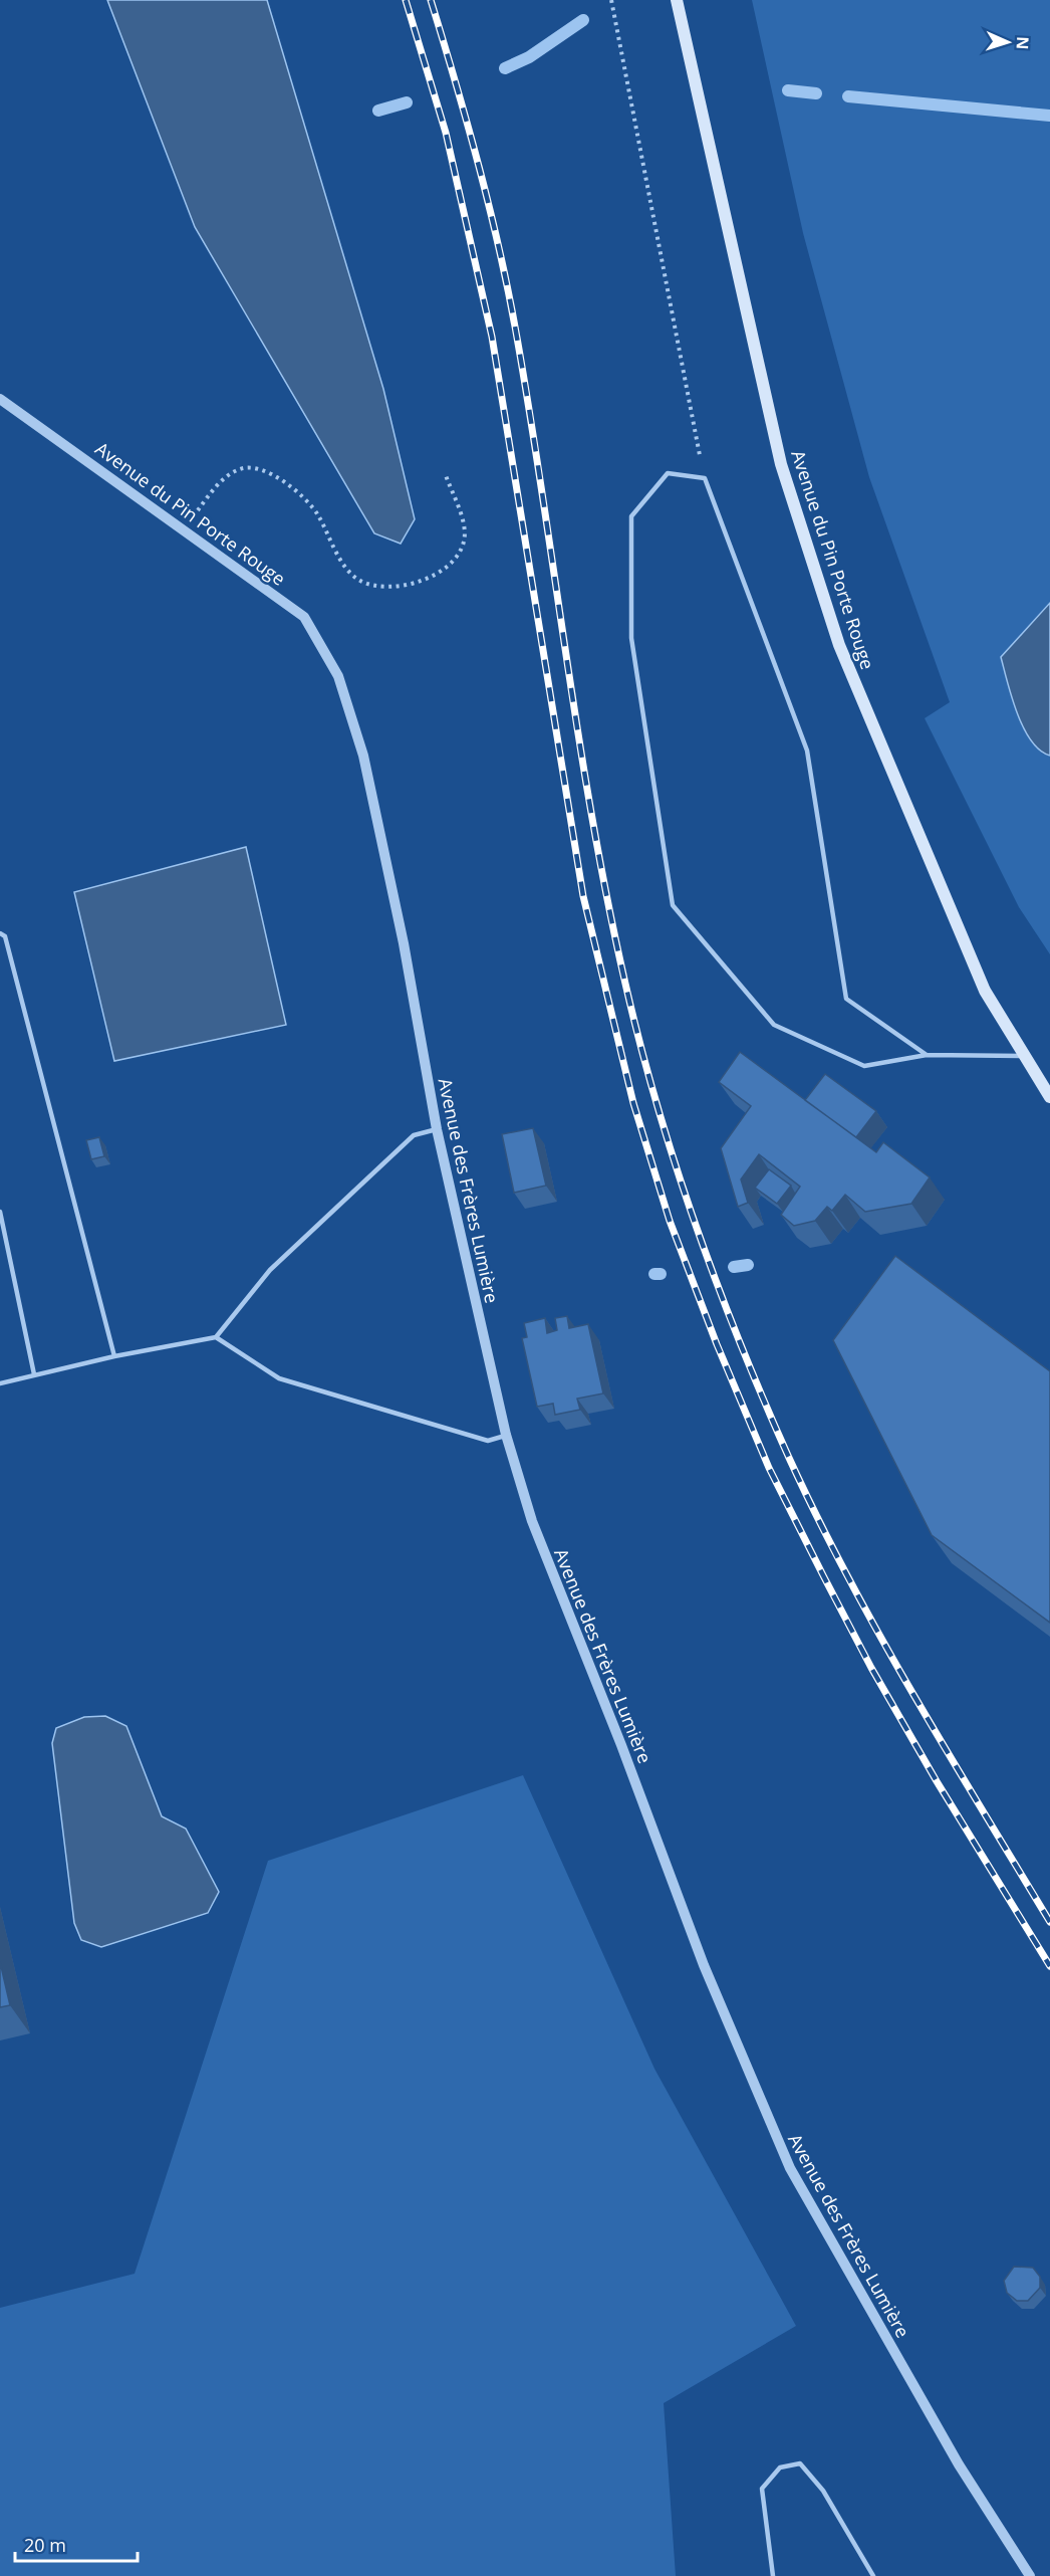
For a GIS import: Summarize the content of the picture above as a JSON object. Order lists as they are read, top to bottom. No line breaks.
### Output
{"streets":{"main road":["Avenue du Pin Porte Rouge"],"street":["Avenue des Frères Lumière"]},"crossings":[["Avenue du Pin Porte Rouge","Avenue des Frères Lumière"]],"scale_bar":"20 m","north":"right"}
